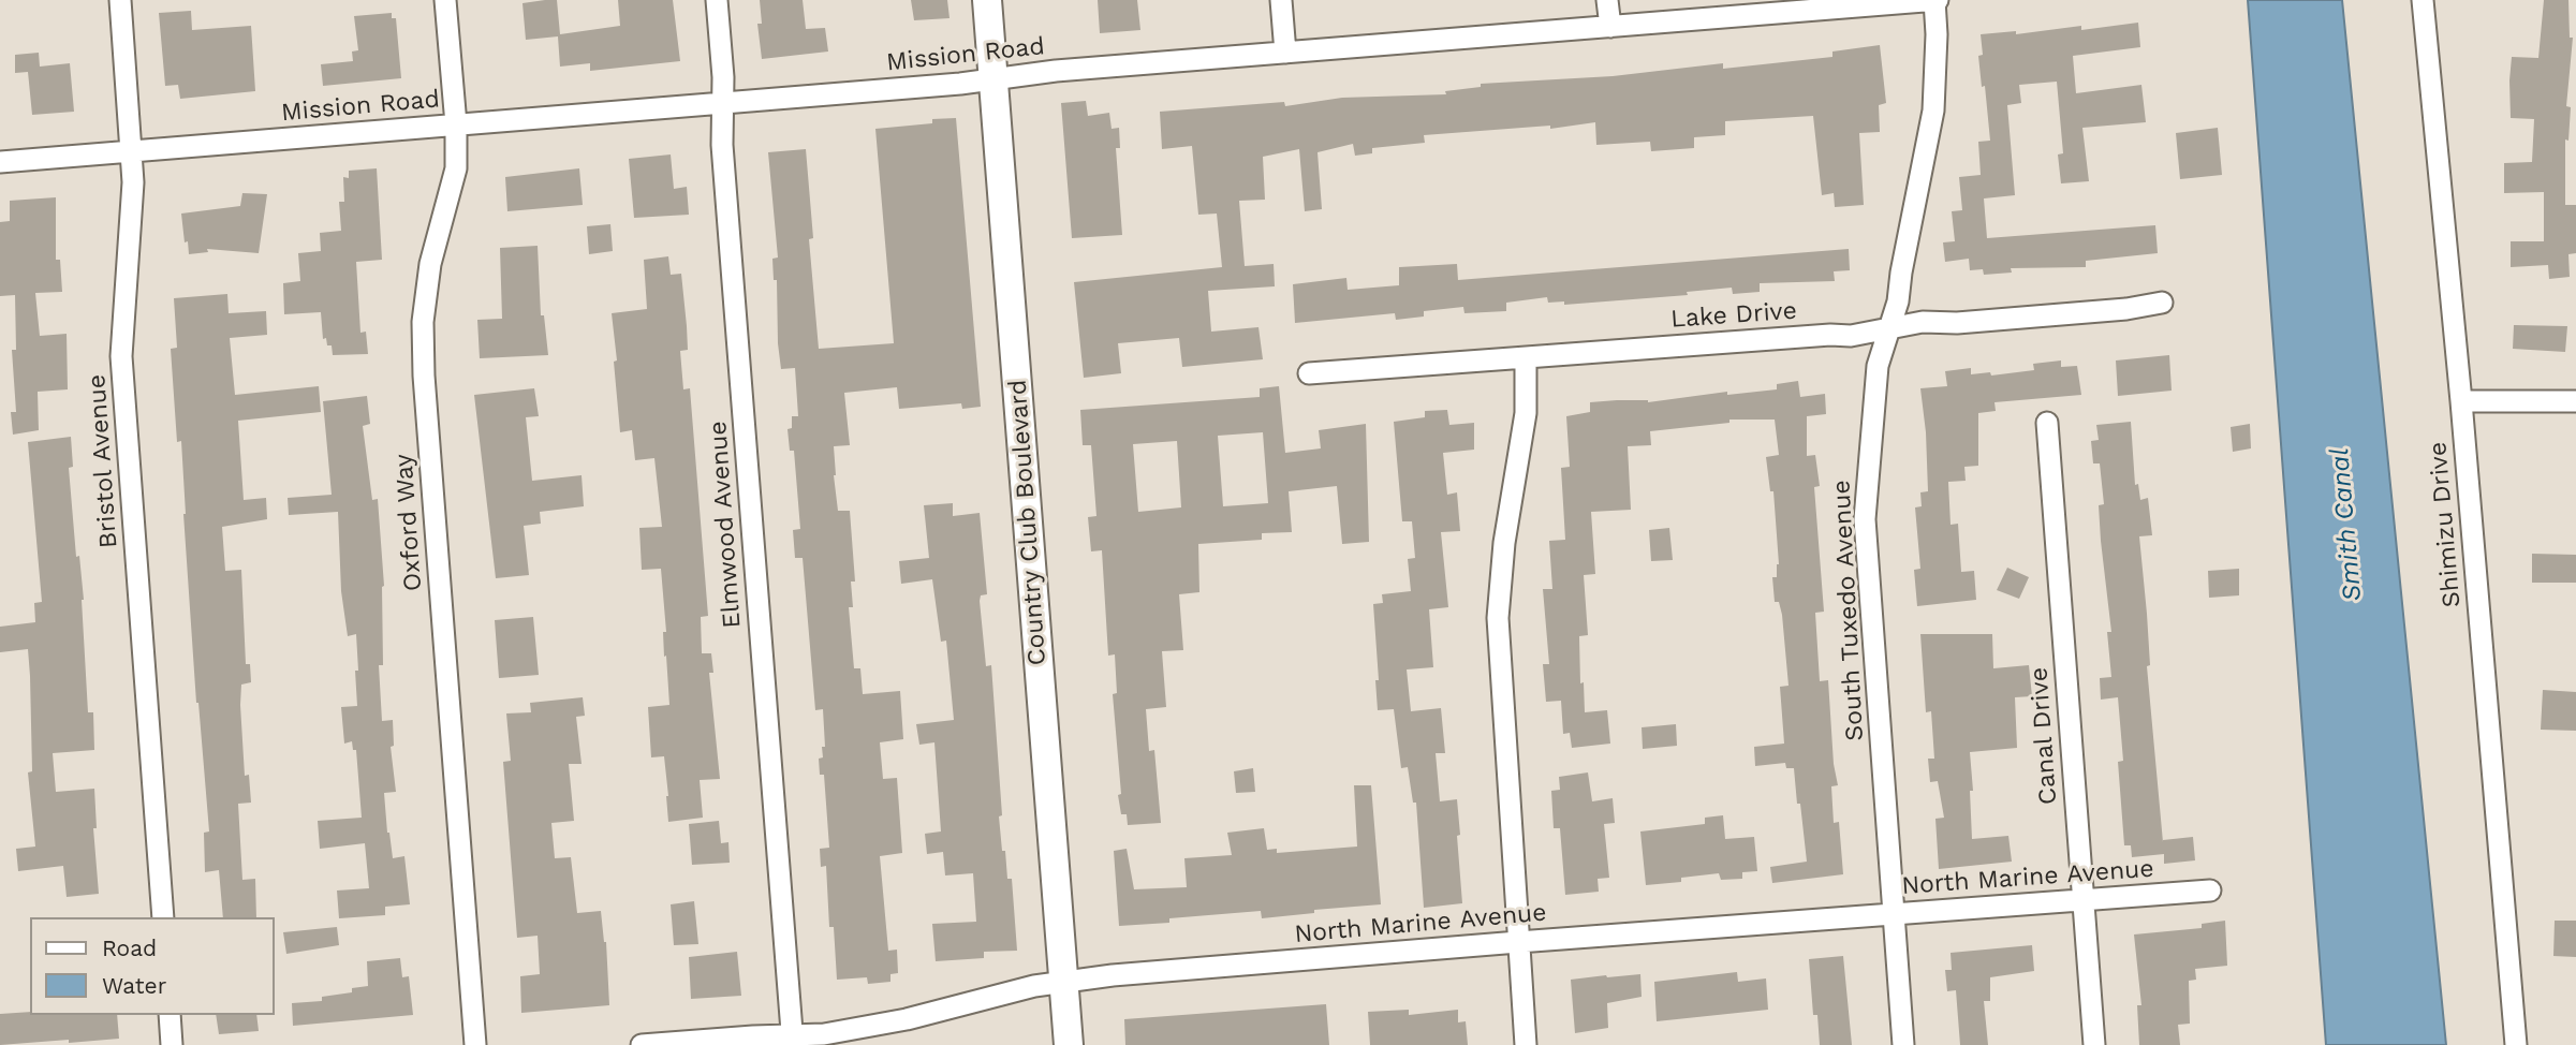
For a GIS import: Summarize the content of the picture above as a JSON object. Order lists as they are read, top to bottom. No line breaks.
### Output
{"streets":{"street":["Mission Road","Lake Drive","Bristol Avenue","Oxford Way","Country Club Boulevard","Elmwood Avenue","Shimizu Drive","South Tuxedo Avenue","Canal Drive","North Marine Avenue"]},"crossings":[["Mission Road","Bristol Avenue"],["Mission Road","Oxford Way"],["Mission Road","Country Club Boulevard"],["Mission Road","Elmwood Avenue"],["Mission Road","South Tuxedo Avenue"],["Lake Drive","South Tuxedo Avenue"],["Country Club Boulevard","North Marine Avenue"],["Elmwood Avenue","North Marine Avenue"],["South Tuxedo Avenue","North Marine Avenue"],["Canal Drive","North Marine Avenue"]],"water":["Smith Canal"],"legend":["Road","Water"]}
